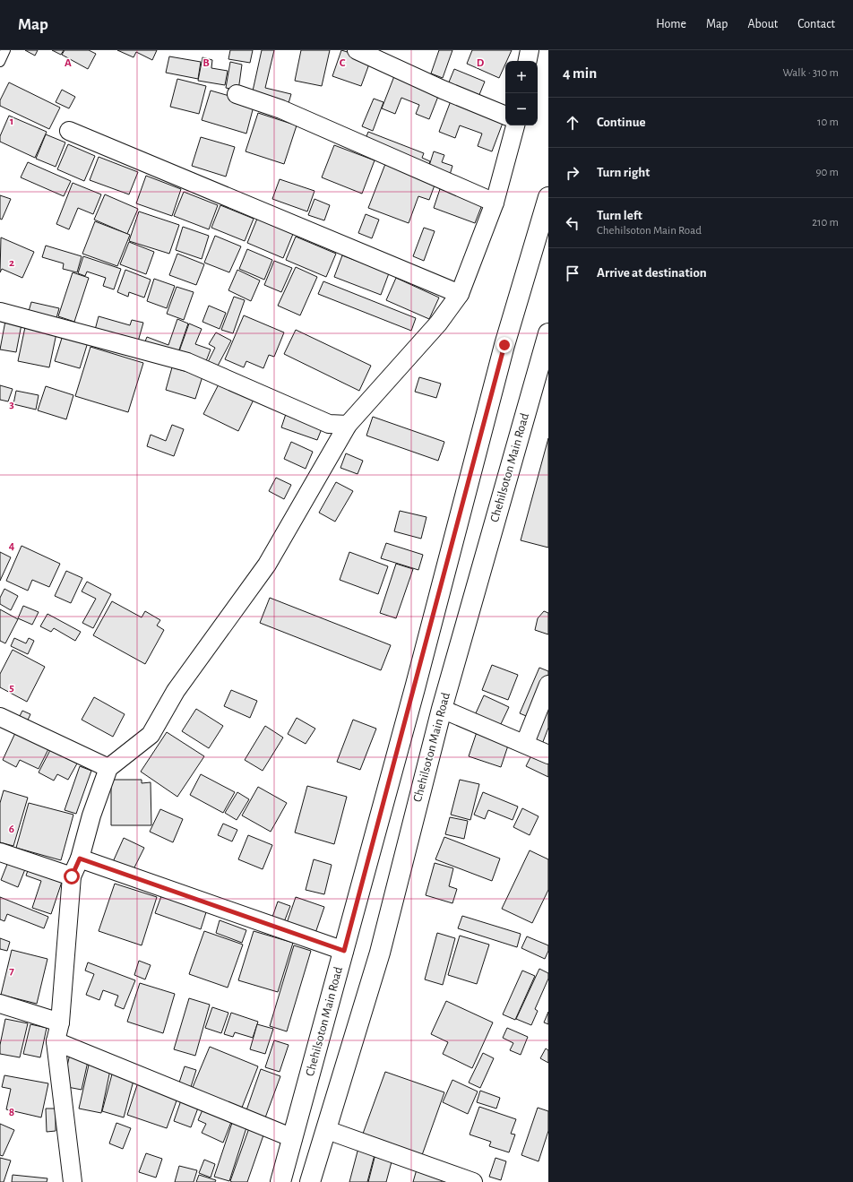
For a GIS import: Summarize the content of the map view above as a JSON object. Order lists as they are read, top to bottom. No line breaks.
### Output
{"streets":{"main road":["Chehilsoton Main Road"]},"page":{"header":"Map","nav":["Home","Map","About","Contact"],"heading":["4 min","Walk · 310 m"],"map_buttons":["+","−"],"list":[["Continue","10 m"],["Turn right","90 m"],["Turn left","Chehilsoton Main Road","210 m"],"Arrive at destination"]},"grid":{"columns":["A","B","C","D"],"rows":["1","2","3","4","5","6","7","8"]}}
